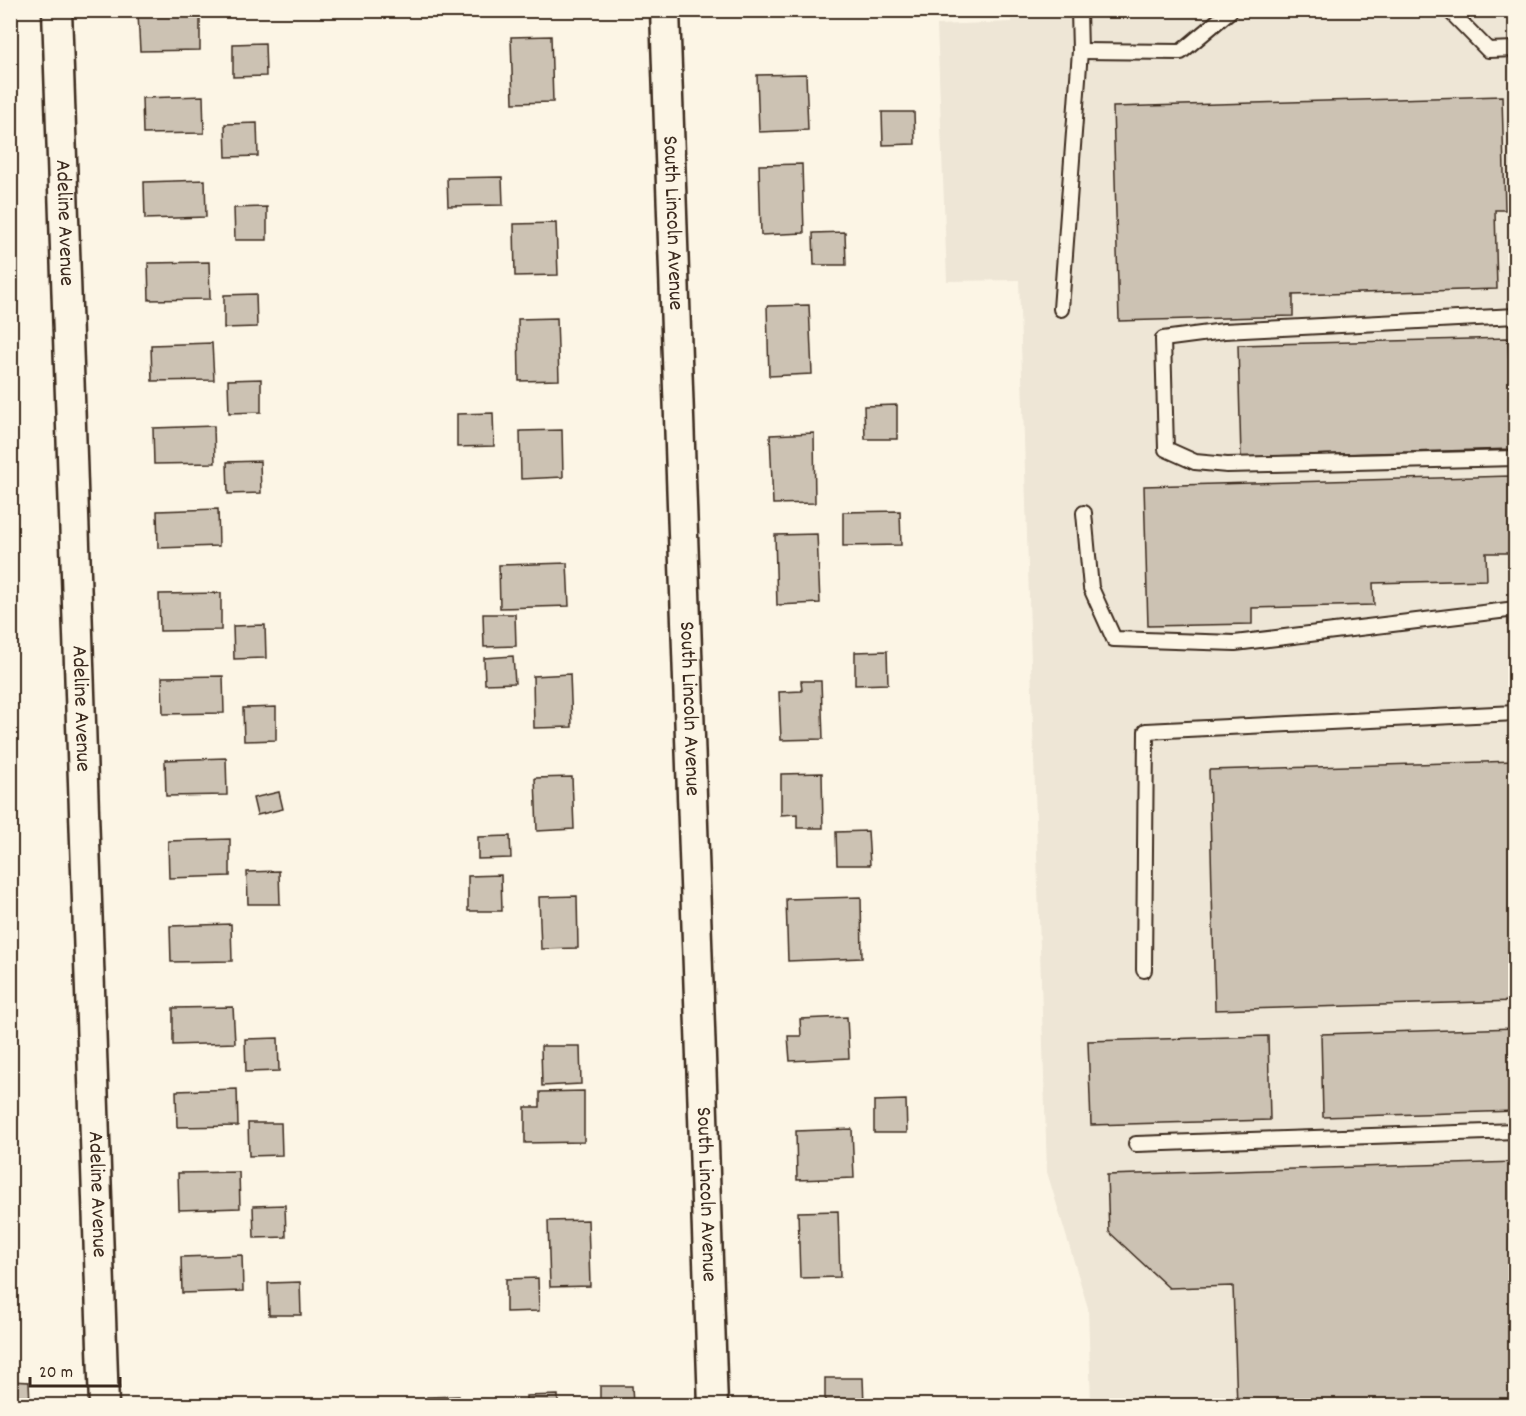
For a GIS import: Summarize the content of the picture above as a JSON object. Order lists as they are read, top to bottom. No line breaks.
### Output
{"streets":{"street":["Adeline Avenue","South Lincoln Avenue"]},"scale_bar":"20 m"}
